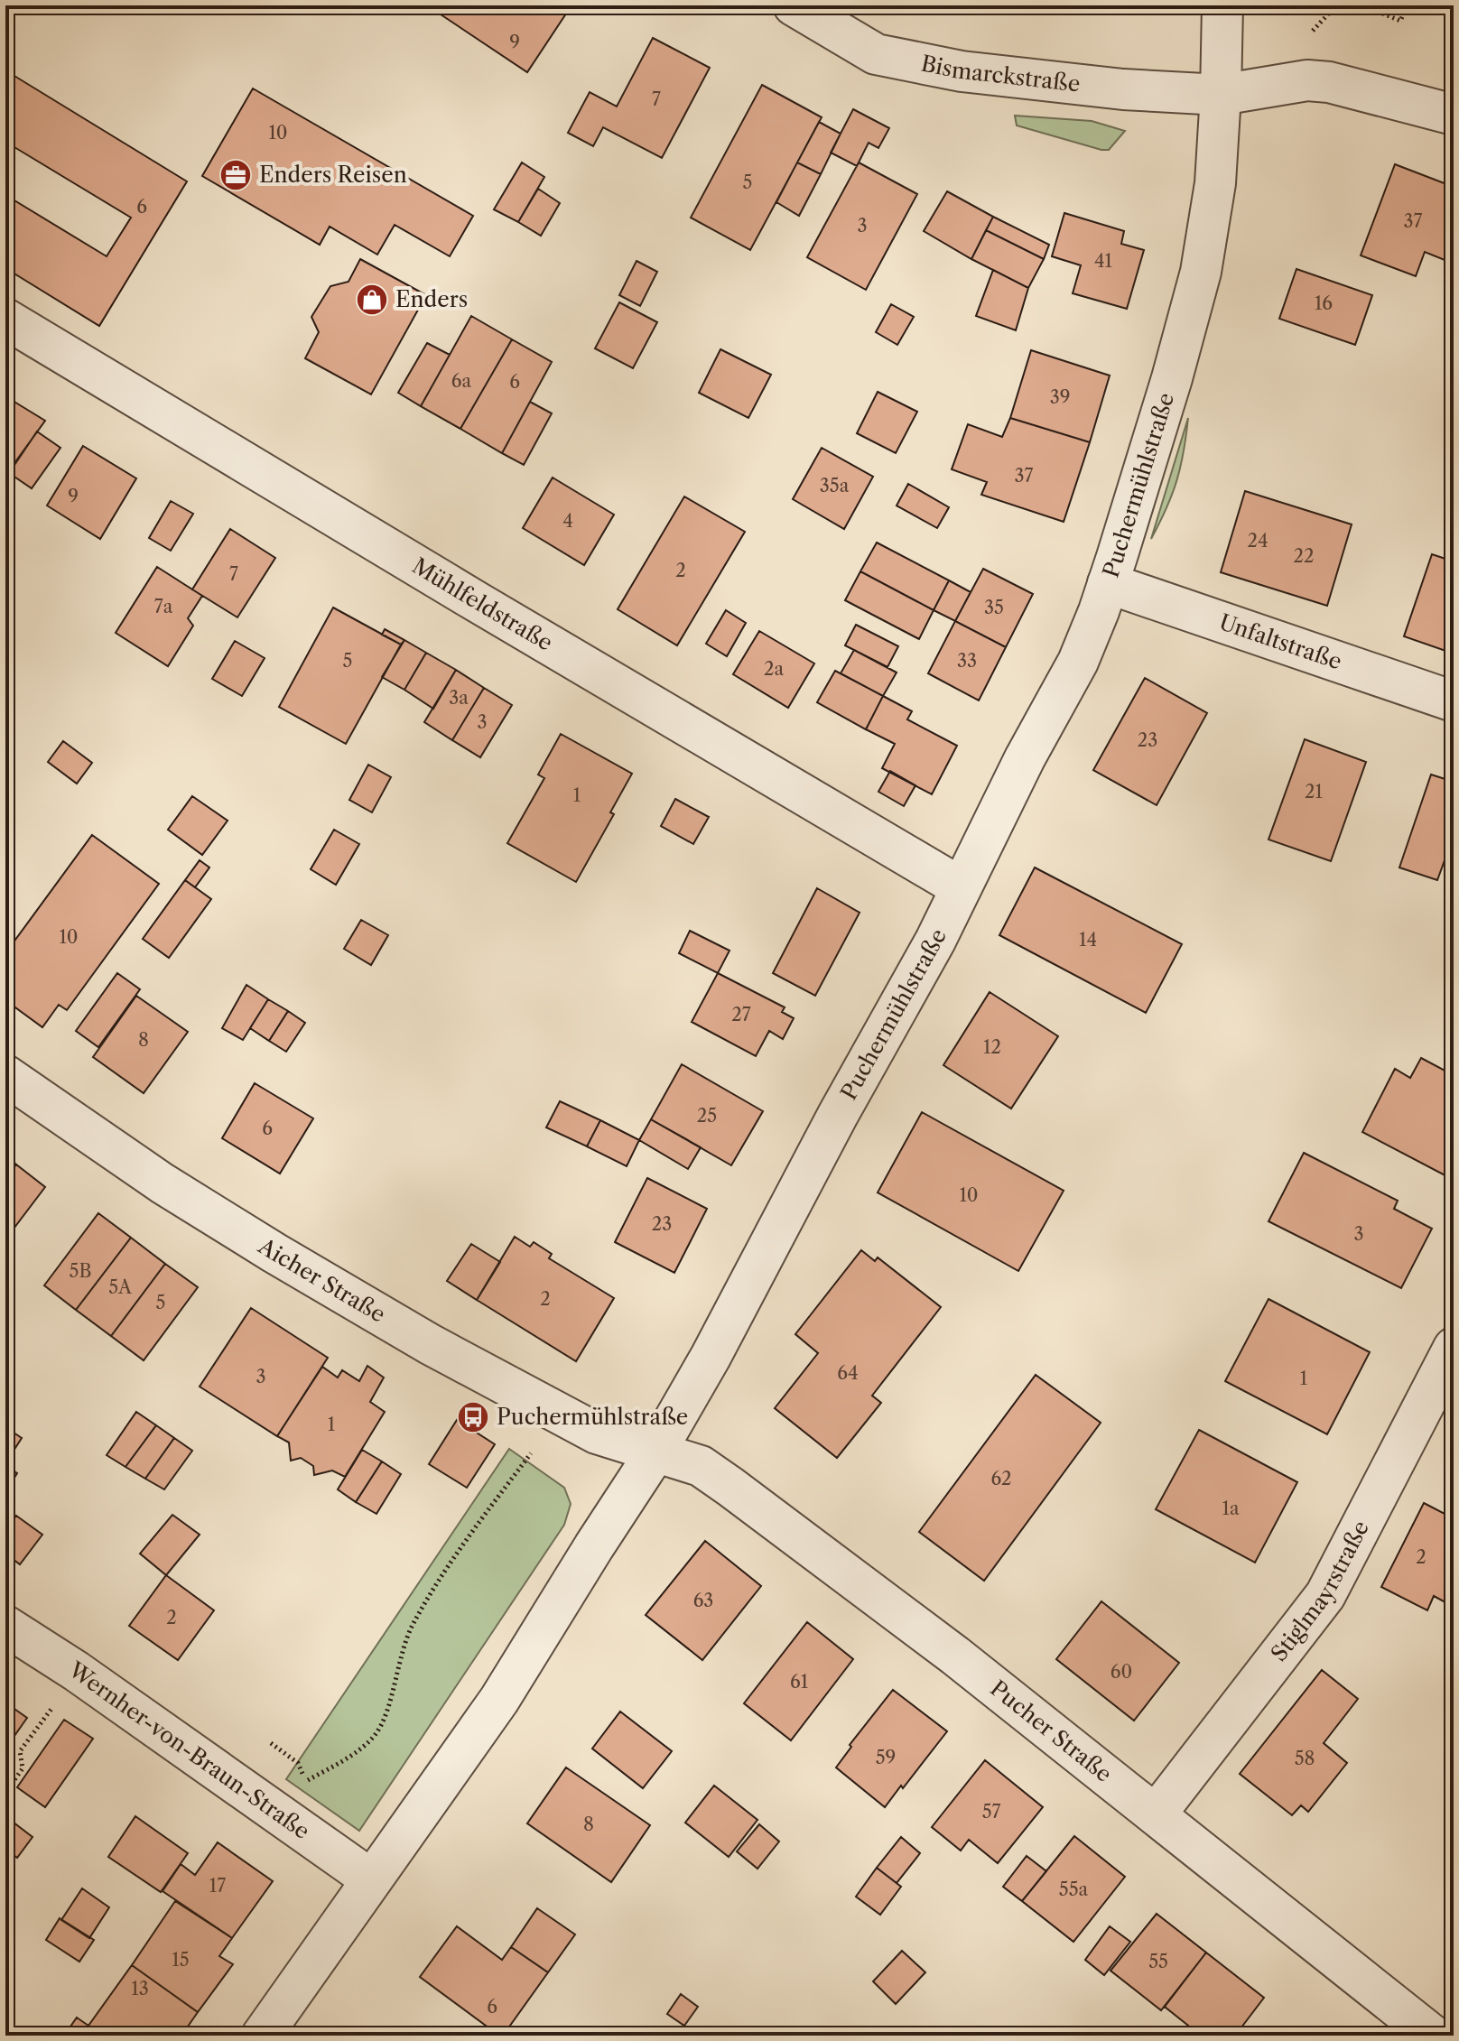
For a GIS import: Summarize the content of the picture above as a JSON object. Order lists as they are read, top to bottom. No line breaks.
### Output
{"streets":{"street":["Bismarckstraße","Puchermühlstraße","Mühlfeldstraße","Unfaltstraße","Aicher Straße","Stiglmayrstraße","Pucher Straße","Wernher-von-Braun-Straße"]},"crossings":[["Bismarckstraße","Puchermühlstraße"],["Puchermühlstraße","Mühlfeldstraße"],["Puchermühlstraße","Unfaltstraße"],["Puchermühlstraße","Aicher Straße"],["Puchermühlstraße","Pucher Straße"],["Puchermühlstraße","Wernher-von-Braun-Straße"],["Aicher Straße","Pucher Straße"],["Stiglmayrstraße","Pucher Straße"]],"places":{"office":["Enders Reisen"],"shop":["Enders"],"bus stop":["Puchermühlstraße"]},"house_numbers":["9","7","10","5","6","37","3","41","16","6a","6","39","37","35a","9","4","24","22","2","7","7a","35","5","33","2a","3a","3","23","21","1","10","14","27","8","12","25","6","10","23","3","5B","5A","2","5","64","3","1","1","62","1a","2","63","2","60","61","59","58","57","8","17","55a","15","55","13","6"]}
